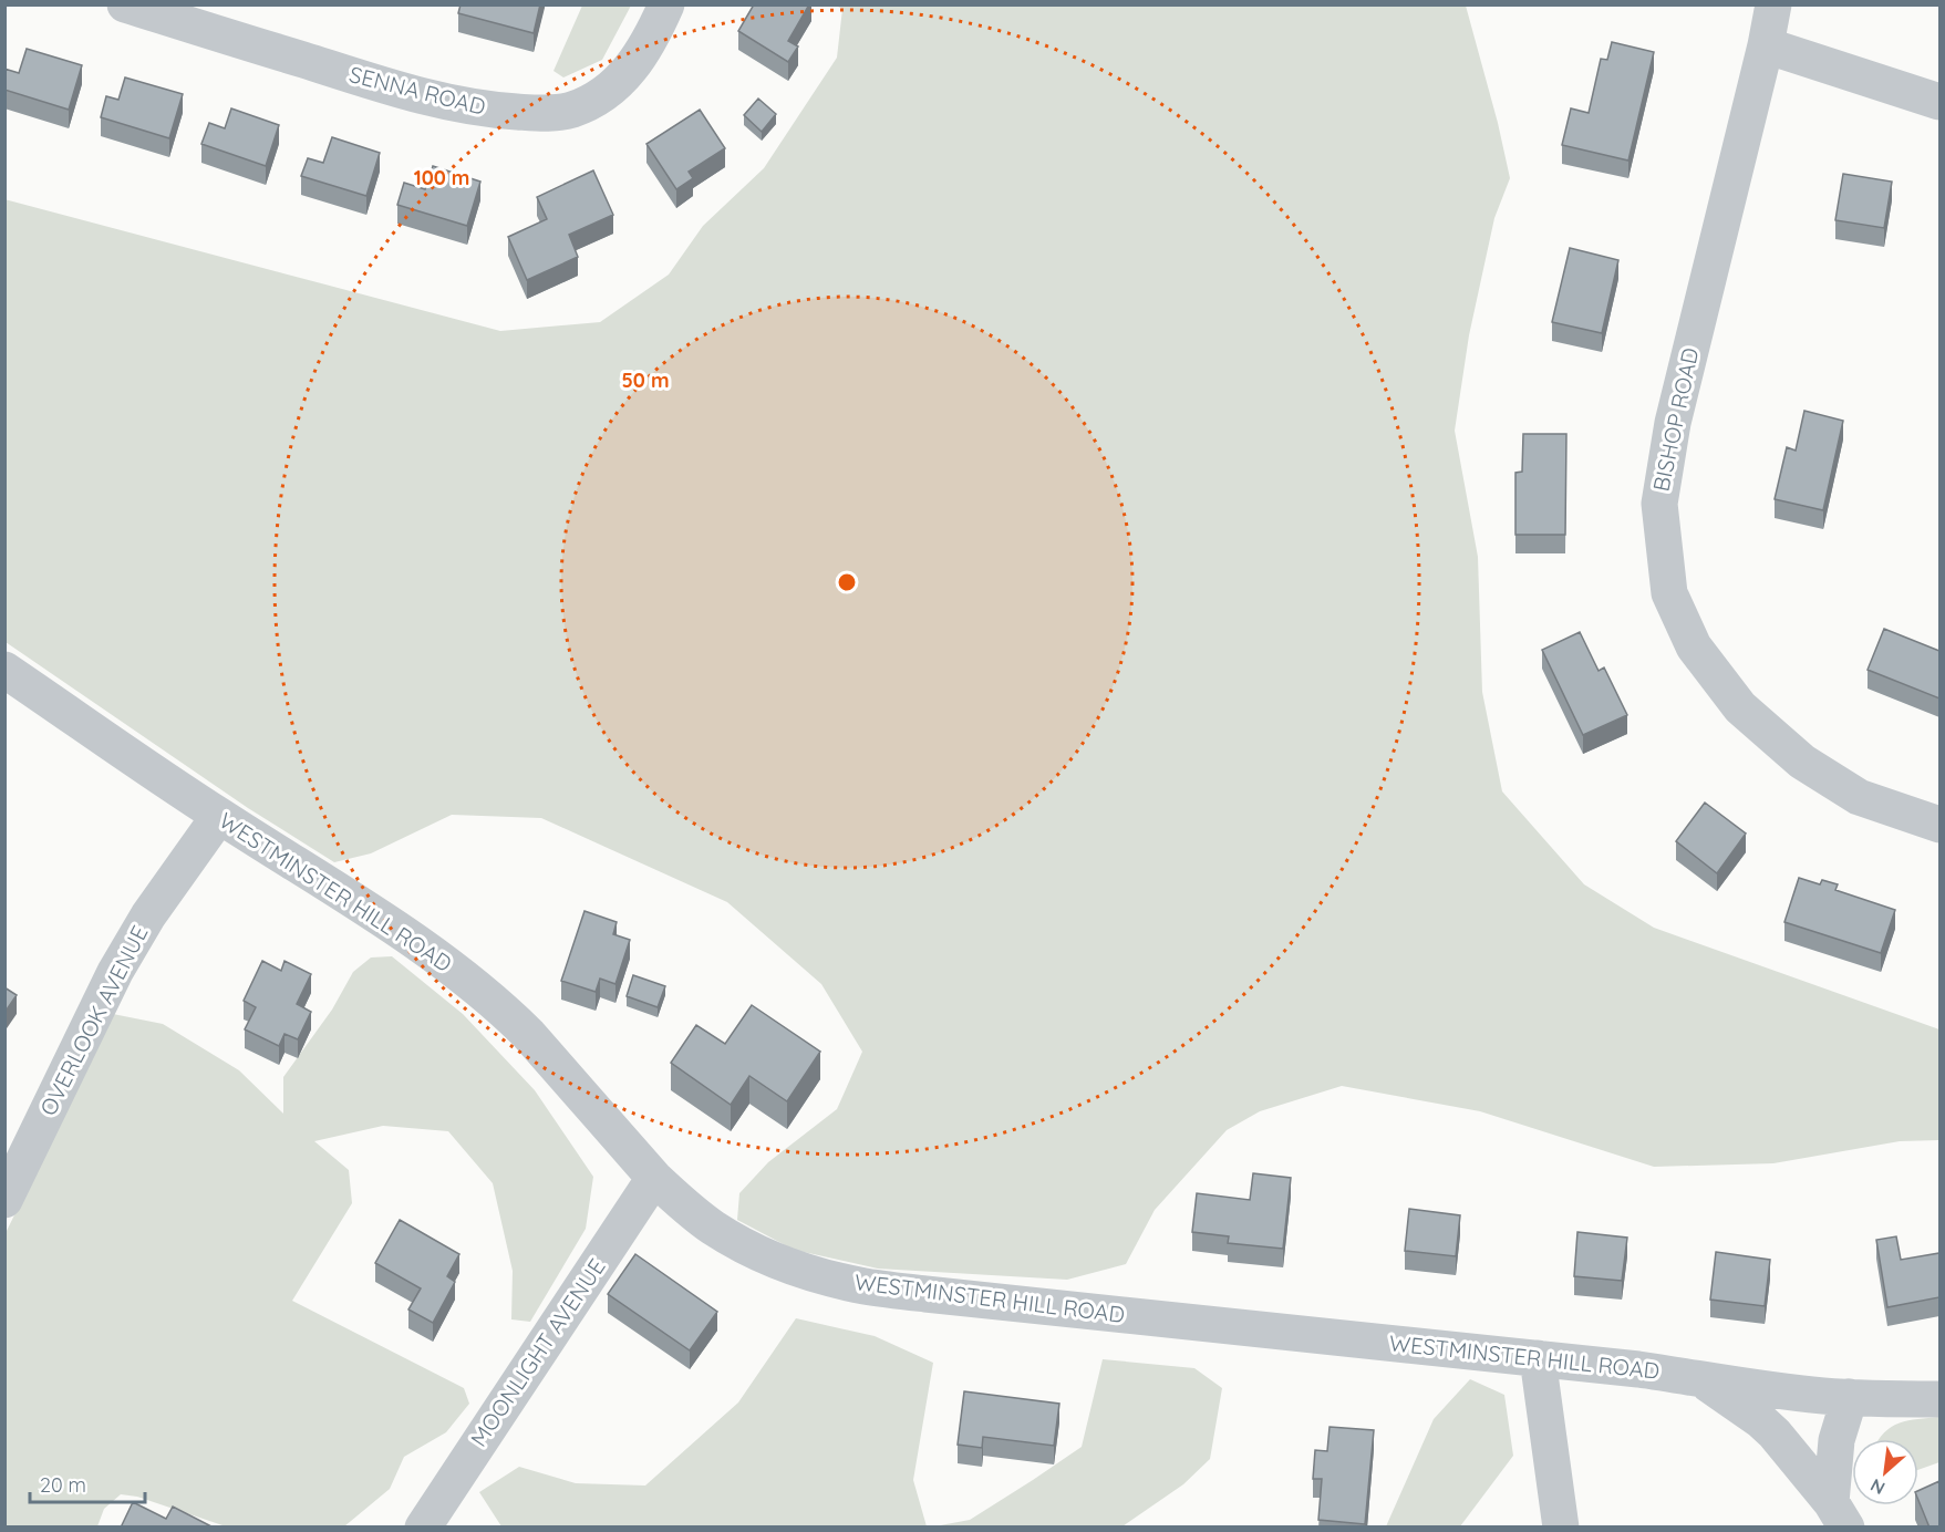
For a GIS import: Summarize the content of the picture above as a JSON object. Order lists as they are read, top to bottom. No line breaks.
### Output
{"streets":{"street":["SENNA ROAD","BISHOP ROAD","WESTMINSTER HILL ROAD","OVERLOOK AVENUE","MOONLIGHT AVENUE"]},"crossings":[["WESTMINSTER HILL ROAD","OVERLOOK AVENUE"],["WESTMINSTER HILL ROAD","MOONLIGHT AVENUE"]],"scale_bar":"20 m","north":"bottom left","rings":["100 m","50 m"]}
